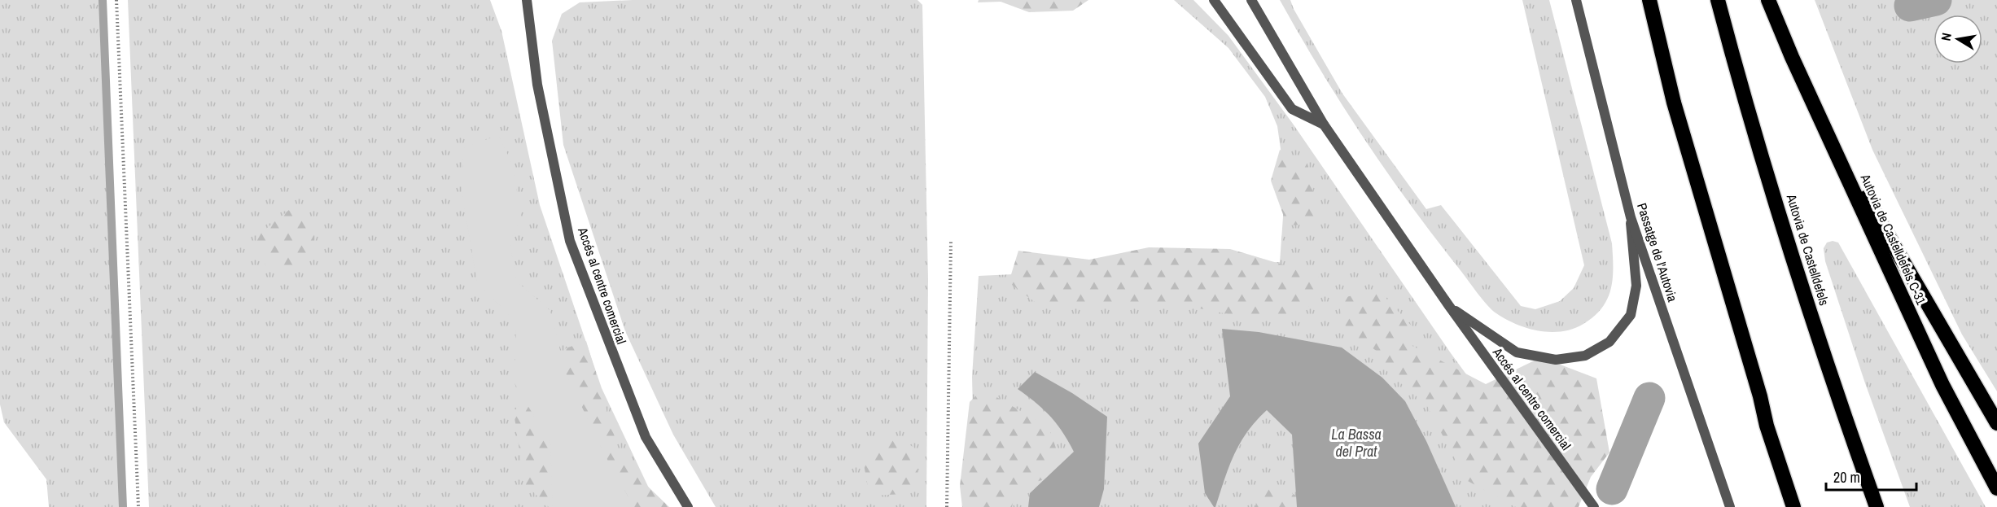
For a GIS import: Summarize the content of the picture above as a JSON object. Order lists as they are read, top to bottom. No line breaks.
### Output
{"streets":{"highway":["Autovia de Castelldefels C-31","Autovia de Castelldefels"],"street":["Passatge de l'Autovia","Accés al centre comercial"]},"crossings":[["Passatge de l'Autovia","Accés al centre comercial"]],"water":["La Bassa del Prat"],"scale_bar":"20 m","north":"left"}
